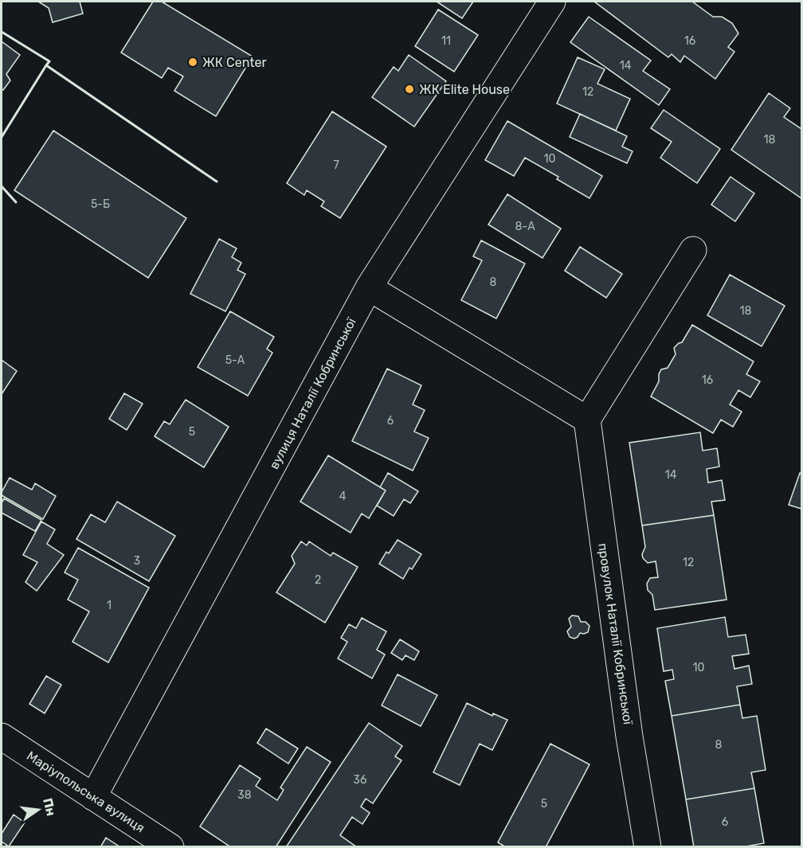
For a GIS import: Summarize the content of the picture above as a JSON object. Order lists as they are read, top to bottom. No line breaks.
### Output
{"streets":{"street":["вулиця Наталії Кобринської","провулок Наталії Кобринської","Маріупольська вулиця"]},"crossings":[["вулиця Наталії Кобринської","Маріупольська вулиця"]],"places":["ЖК Center","ЖК Elite House"],"house_numbers":["11","16","14","12","18","10","7","5-Б","8-А","8","18","5-А","16","6","5","14","4","3","12","2","1","10","8","36","38","5","6"],"north":"right"}
